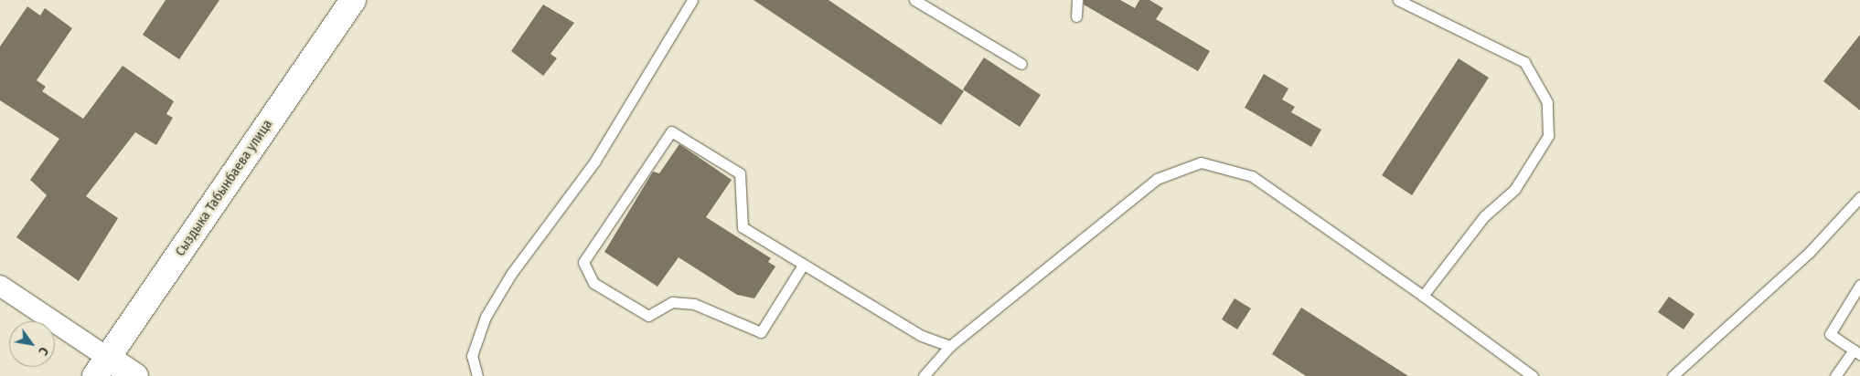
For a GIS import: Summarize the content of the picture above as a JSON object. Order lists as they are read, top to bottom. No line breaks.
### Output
{"streets":{"street":["Сыздыка Табынбаева улица"]},"north":"bottom right"}
